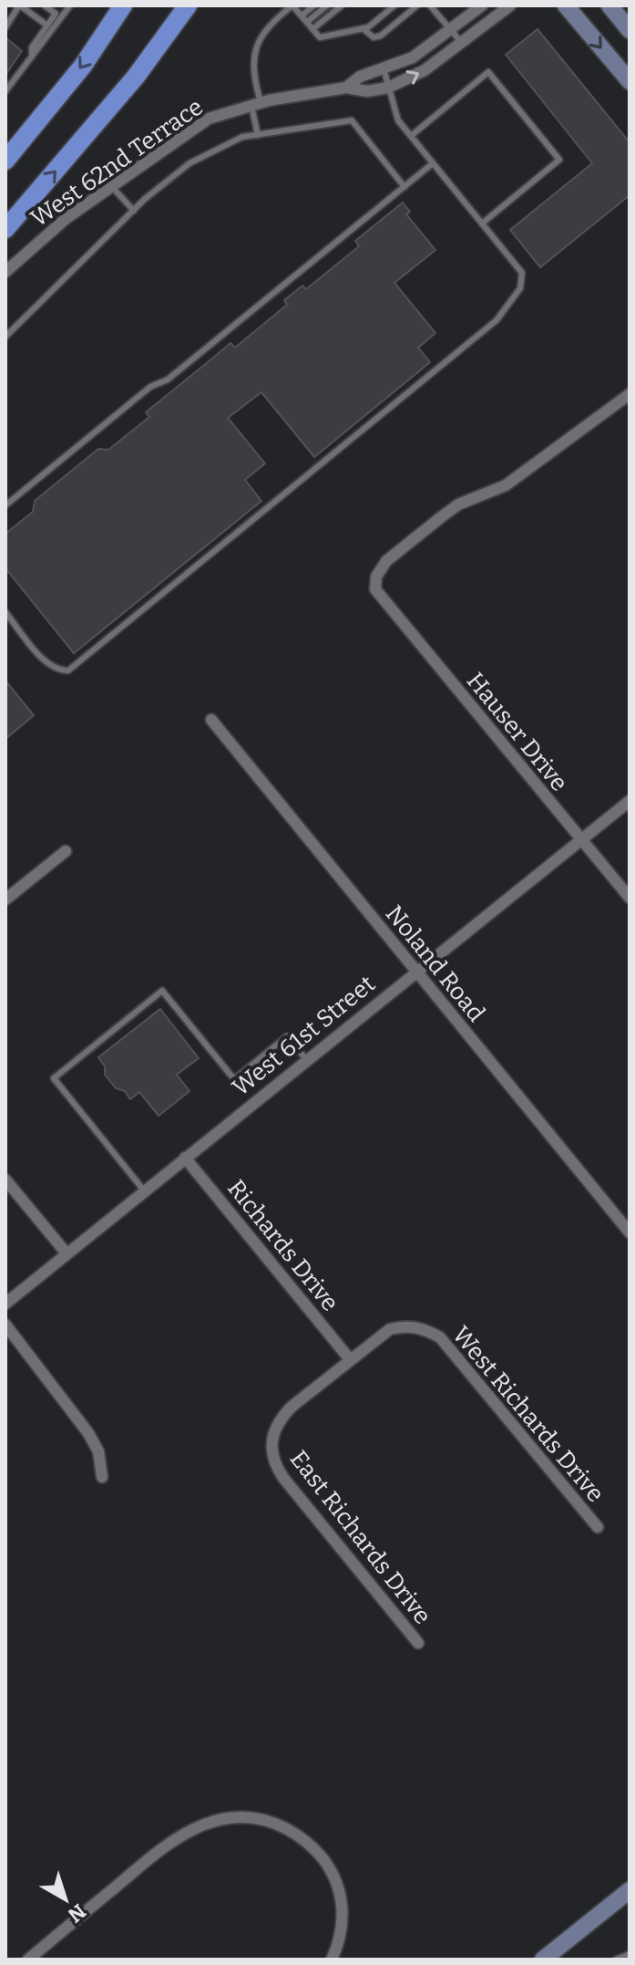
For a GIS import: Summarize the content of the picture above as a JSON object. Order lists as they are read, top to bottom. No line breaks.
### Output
{"streets":{"street":["West 62nd Terrace","Hauser Drive","Noland Road","West 61st Street","Richards Drive","West Richards Drive","East Richards Drive"]},"crossings":[["Hauser Drive","West 61st Street"],["Noland Road","West 61st Street"],["West 61st Street","Richards Drive"],["Richards Drive","West Richards Drive"],["Richards Drive","East Richards Drive"],["West Richards Drive","East Richards Drive"]],"north":"bottom right"}
